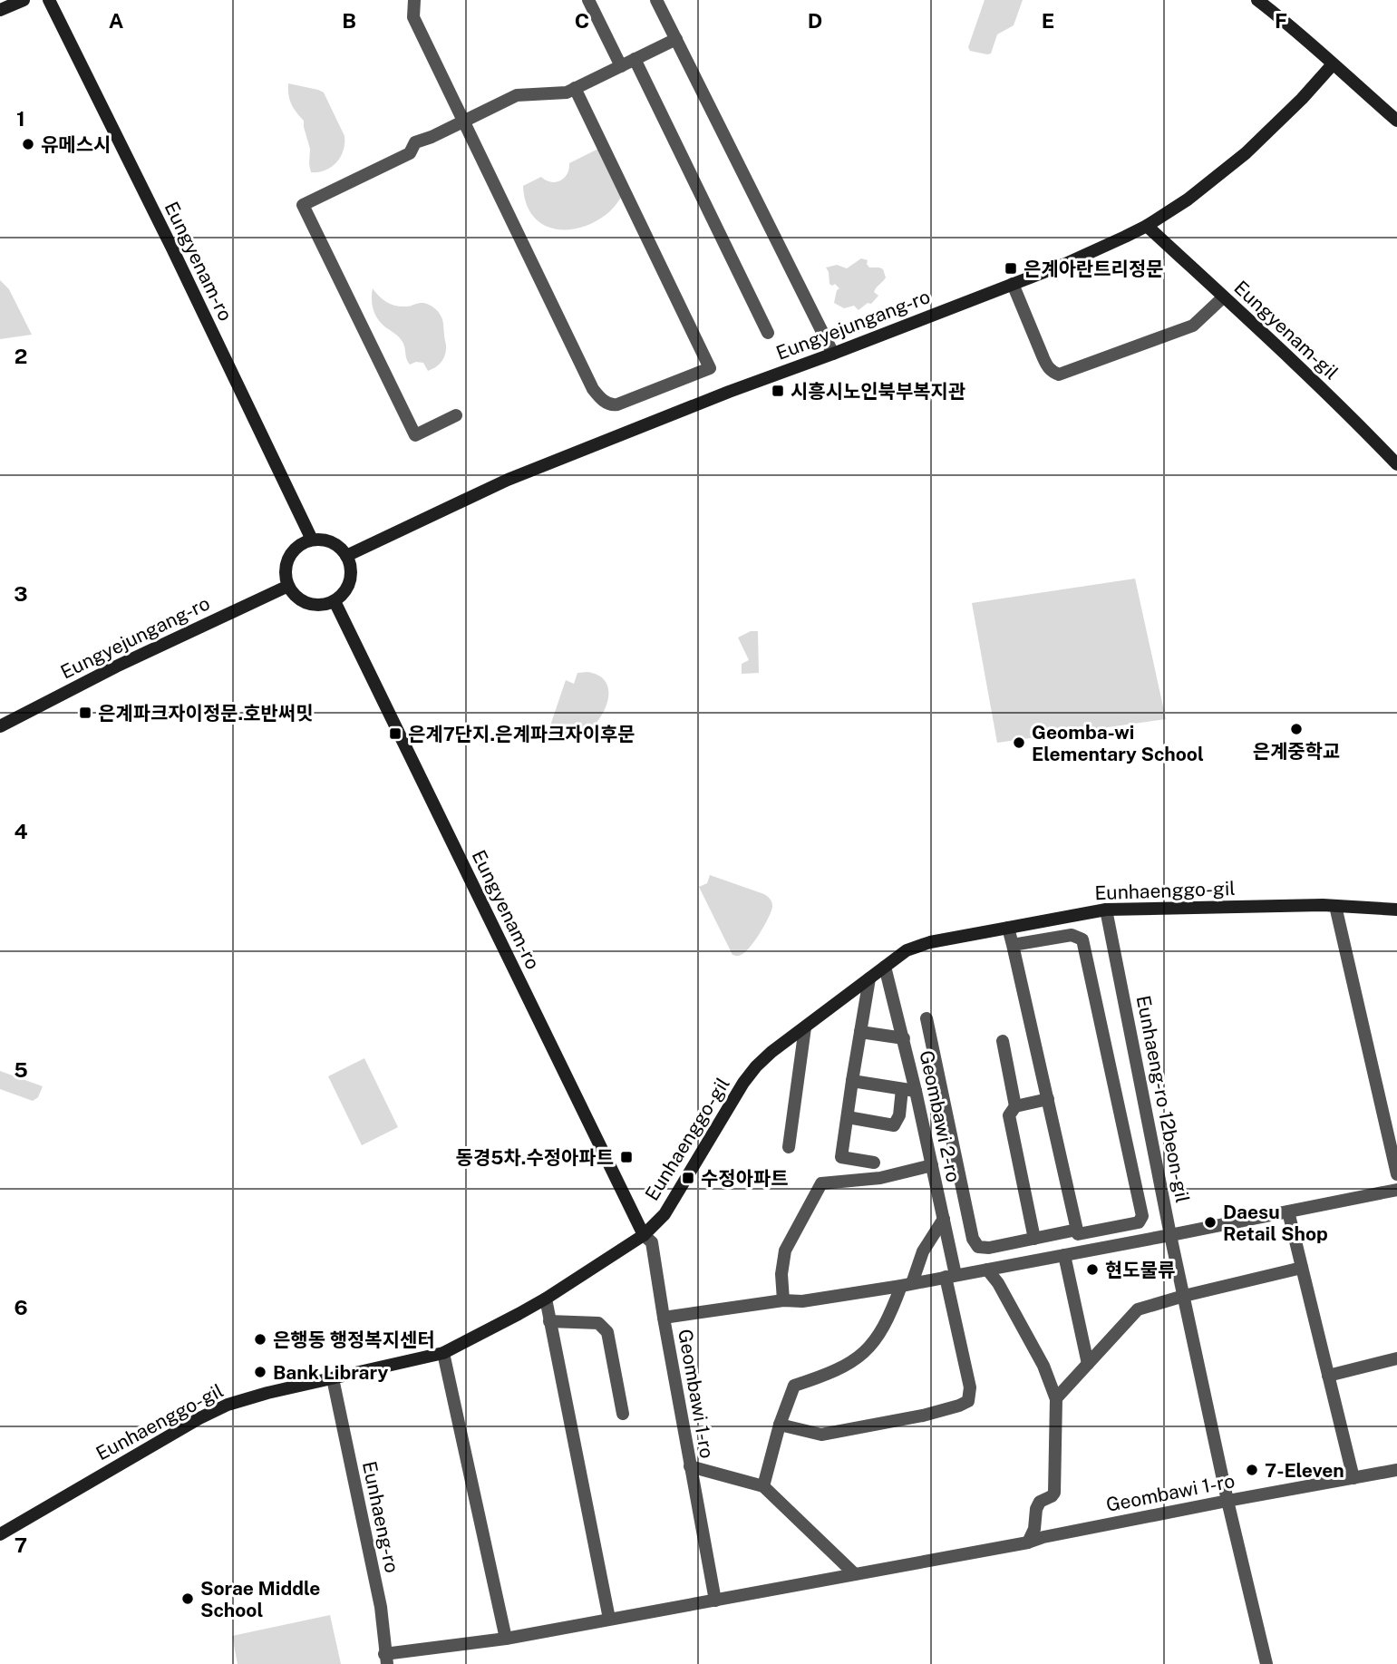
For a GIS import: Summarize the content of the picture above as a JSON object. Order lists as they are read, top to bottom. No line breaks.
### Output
{"streets":{"street":["Eungyenam-ro","Eungyejungang-ro","Eungyenam-gil","Eunhaenggo-gil","Eunhaeng-ro 12beon-gil","Geombawi 2-ro","Geombawi 1-ro","Eunhaeng-ro"]},"crossings":[["Eungyenam-ro","Eungyejungang-ro"],["Eungyenam-ro","Eunhaenggo-gil"],["Eungyenam-ro","Geombawi 1-ro"],["Eungyejungang-ro","Eungyenam-gil"],["Eunhaenggo-gil","Eunhaeng-ro 12beon-gil"],["Eunhaenggo-gil","Geombawi 2-ro"],["Eunhaenggo-gil","Geombawi 1-ro"],["Eunhaenggo-gil","Eunhaeng-ro"],["Eunhaeng-ro 12beon-gil","Geombawi 1-ro"],["Geombawi 1-ro","Eunhaeng-ro"]],"places":{"other":["유메스시","은계중학교","Geomba-wi Elementary School","Daesu Retail Shop","현도물류","은행동 행정복지센터","Bank Library","7-Eleven","Sorae Middle School"],"transit":["은계아란트리정문","시흥시노인북부복지관","은계파크자이정문.호반써밋","은계7단지.은계파크자이후문","동경5차.수정아파트","수정아파트"]},"grid":{"columns":["A","B","C","D","E","F"],"rows":["1","2","3","4","5","6","7"]}}
